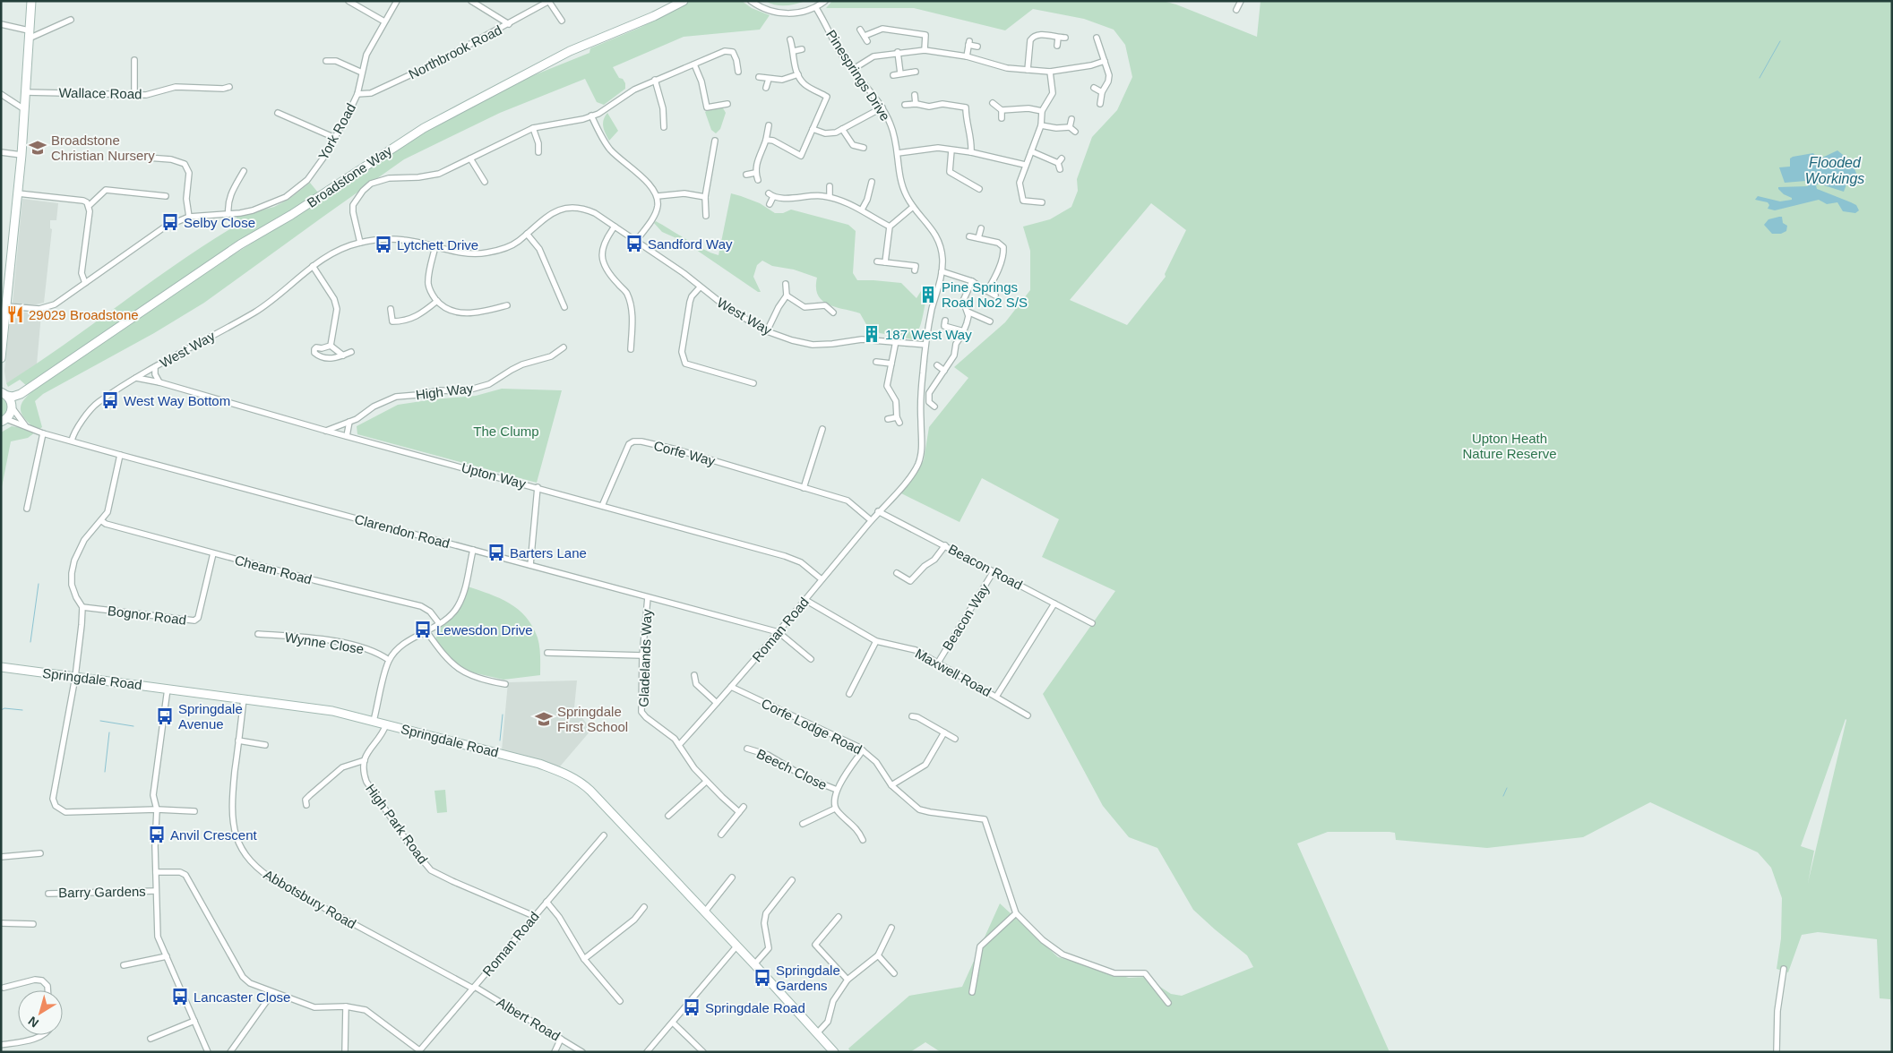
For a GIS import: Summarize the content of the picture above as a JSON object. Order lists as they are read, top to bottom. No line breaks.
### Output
{"streets":{"street":["Northbrook Road","Pinesprings Drive","Wallace Road","York Road","Broadstone Way","West Way","High Way","Corfe Way","Upton Way","Clarendon Road","Beacon Road","Cheam Road","Bognor Road","Beacon Way","Roman Road","Wynne Close","Gladelands Way","Maxwell Road","Springdale Road","Corfe Lodge Road","Beech Close","High Park Road","Barry Gardens","Abbotsbury Road","Albert Road"]},"crossings":[["Northbrook Road","York Road"],["Pinesprings Drive","West Way"],["Pinesprings Drive","Beacon Road"],["Pinesprings Drive","Roman Road"],["Broadstone Way","Clarendon Road"],["West Way","Upton Way"],["West Way","Clarendon Road"],["High Way","Upton Way"],["Corfe Way","Upton Way"],["Corfe Way","Roman Road"],["Upton Way","Roman Road"],["Clarendon Road","Roman Road"],["Clarendon Road","Gladelands Way"],["Beacon Road","Beacon Way"],["Beacon Road","Roman Road"],["Cheam Road","Bognor Road"],["Beacon Way","Maxwell Road"],["Roman Road","Gladelands Way"],["Roman Road","Maxwell Road"],["Roman Road","Corfe Lodge Road"],["Roman Road","High Park Road"],["Roman Road","Abbotsbury Road"],["Roman Road","Albert Road"],["Springdale Road","Abbotsbury Road"],["Corfe Lodge Road","Beech Close"],["Abbotsbury Road","Albert Road"]],"water":["Flooded Workings"],"parks":["The Clump","Upton Heath Nature Reserve"],"places":{"school or university":["Broadstone Christian Nursery","Springdale First School"],"bus stop":["Selby Close","Sandford Way","Lytchett Drive","West Way Bottom","Barters Lane","Lewesdon Drive","Springdale Avenue","Anvil Crescent","Springdale Gardens","Lancaster Close","Springdale Road"],"building":["Pine Springs Road No2 S/S","187 West Way"],"restaurant":["29029 Broadstone"]},"north":"bottom left"}
